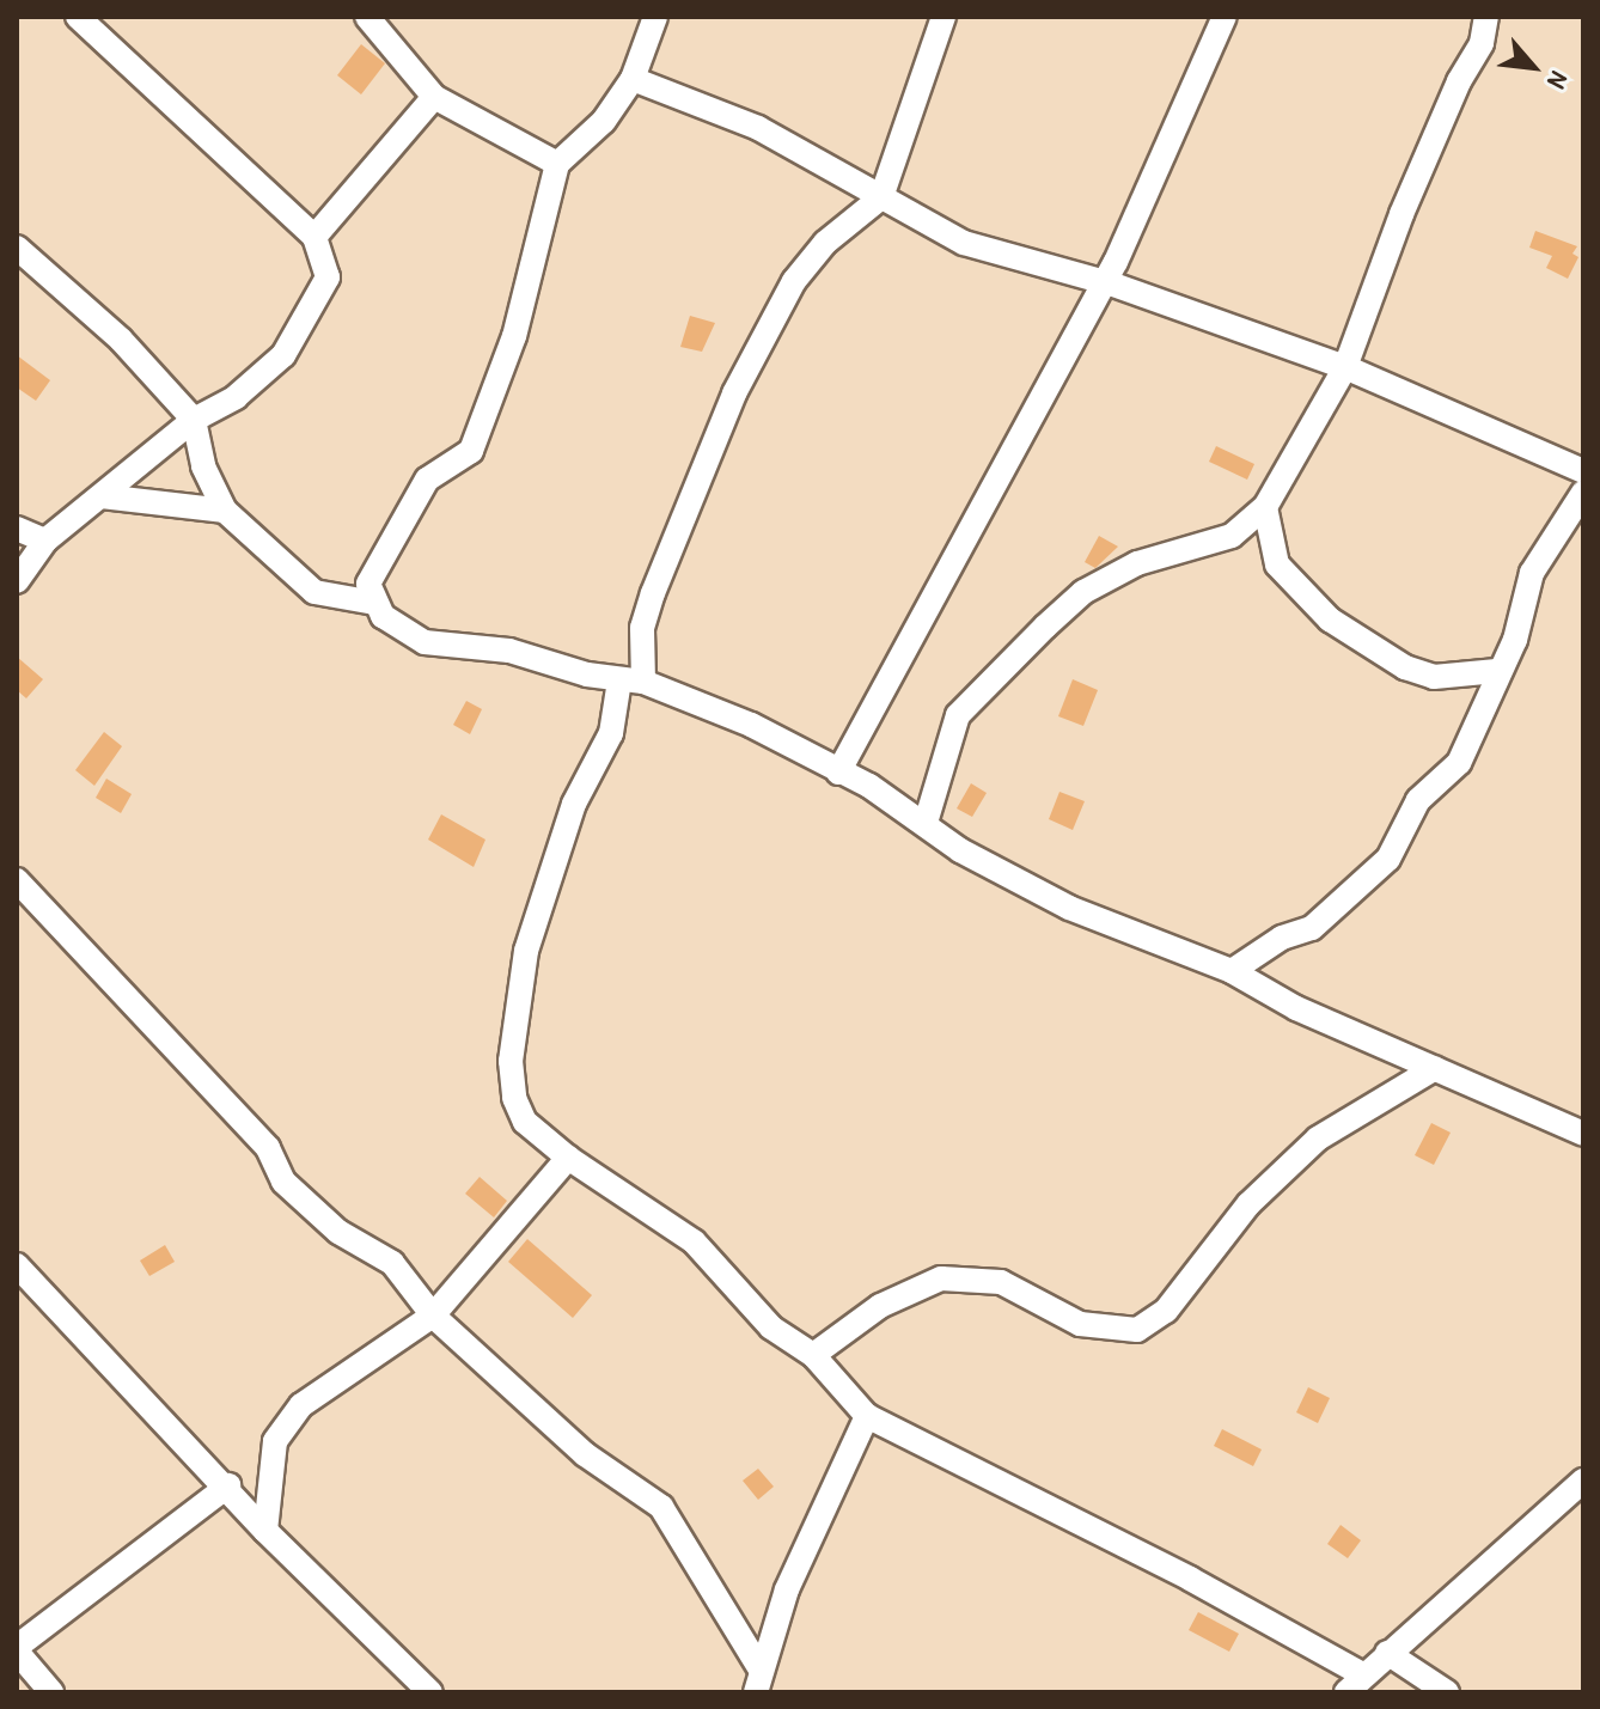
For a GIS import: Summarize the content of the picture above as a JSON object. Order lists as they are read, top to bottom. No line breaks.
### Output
{"north":"bottom right"}
